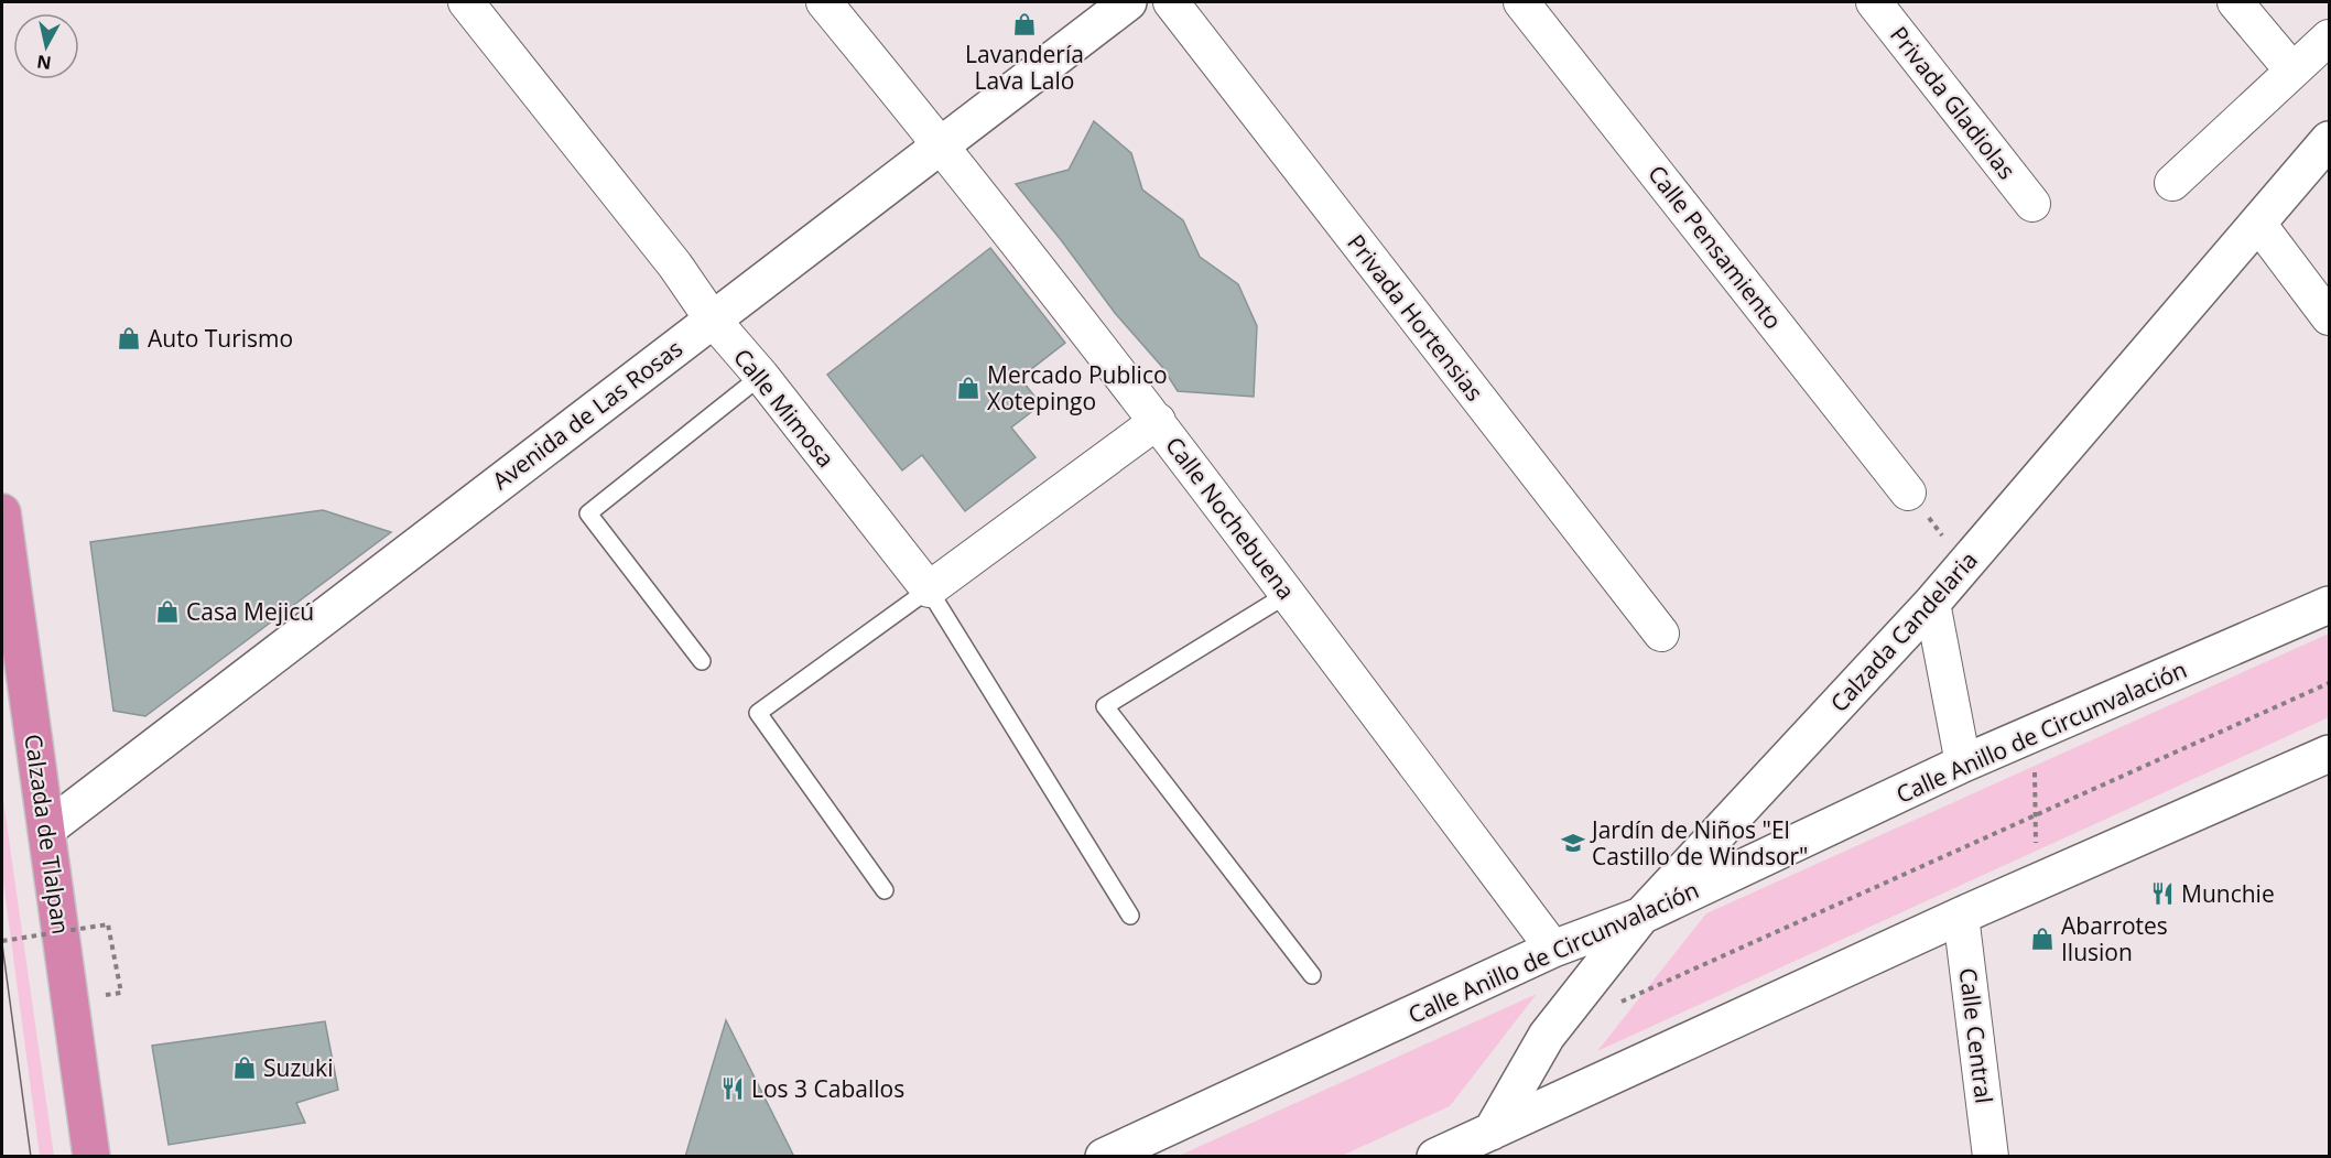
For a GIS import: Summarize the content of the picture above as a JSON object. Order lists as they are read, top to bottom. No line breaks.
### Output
{"streets":{"highway":["Calzada de Tlalpan"],"street":["Privada Gladiolas","Calle Pensamiento","Privada Hortensias","Calle Mimosa","Avenida de Las Rosas","Calle Nochebuena","Calzada Candelaria","Calle Anillo de Circunvalación","Calle Central"]},"crossings":[["Calle Mimosa","Avenida de Las Rosas"],["Avenida de Las Rosas","Calle Nochebuena"],["Avenida de Las Rosas","Calzada de Tlalpan"],["Calle Nochebuena","Calle Anillo de Circunvalación"],["Calzada Candelaria","Calle Anillo de Circunvalación"]],"places":{"shop":["Lavandería Lava Lalo","Auto Turismo","Mercado Publico Xotepingo","Casa Mejicú","Abarrotes Ilusion","Suzuki"],"school or university":["Jardín de Niños \"El Castillo de Windsor\""],"restaurant":["Munchie","Los 3 Caballos"]},"north":"bottom"}
